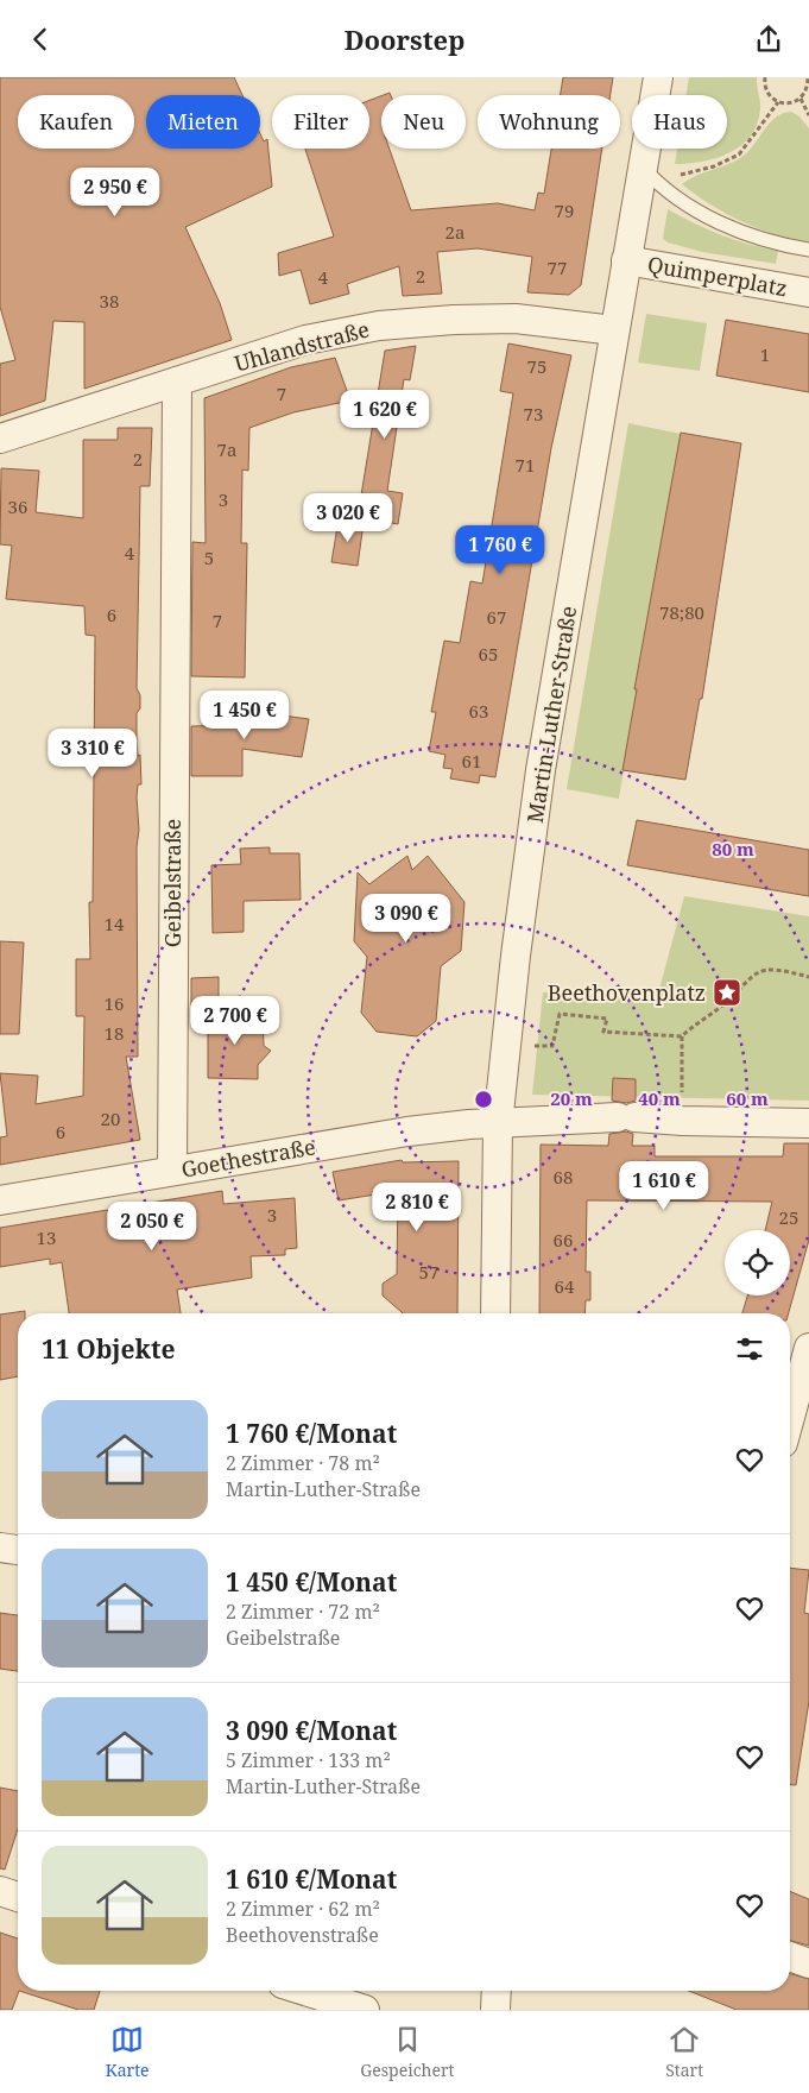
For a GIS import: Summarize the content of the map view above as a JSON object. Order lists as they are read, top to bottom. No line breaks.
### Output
{"streets":{"street":["Quimperplatz","Uhlandstraße","Martin-Luther-Straße","Geibelstraße","Goethestraße"]},"crossings":[["Quimperplatz","Martin-Luther-Straße"],["Uhlandstraße","Martin-Luther-Straße"],["Uhlandstraße","Geibelstraße"],["Martin-Luther-Straße","Goethestraße"],["Geibelstraße","Goethestraße"]],"places":{"place":["Beethovenplatz"]},"house_numbers":["79","2a","77","2","4","38","1","75","7","73","7a","2","71","3","36","4","5","78;80","6","67","7","65","63","61","14","16","18","20","6","68","3","25","13","66","57","64"],"page":{"header":"Doorstep","chip":["Kaufen","Mieten","Filter","Neu","Wohnung","Haus"],"price":["2 950 €","1 620 €","3 020 €","1 760 €","1 450 €","3 310 €","3 090 €","2 700 €","1 610 €","2 810 €","2 050 €"],"heading":"11 Objekte","list":[{"name":"1 760 €/Monat","note":"2 Zimmer · 78 m² · Martin-Luther-Straße"},{"name":"1 450 €/Monat","note":"2 Zimmer · 72 m² · Geibelstraße"},{"name":"3 090 €/Monat","note":"5 Zimmer · 133 m² · Martin-Luther-Straße"},{"name":"1 610 €/Monat","note":"2 Zimmer · 62 m² · Beethovenstraße"}],"tabs":["Karte","Gespeichert","Start"]},"rings":["80 m","20 m","40 m","60 m"]}
